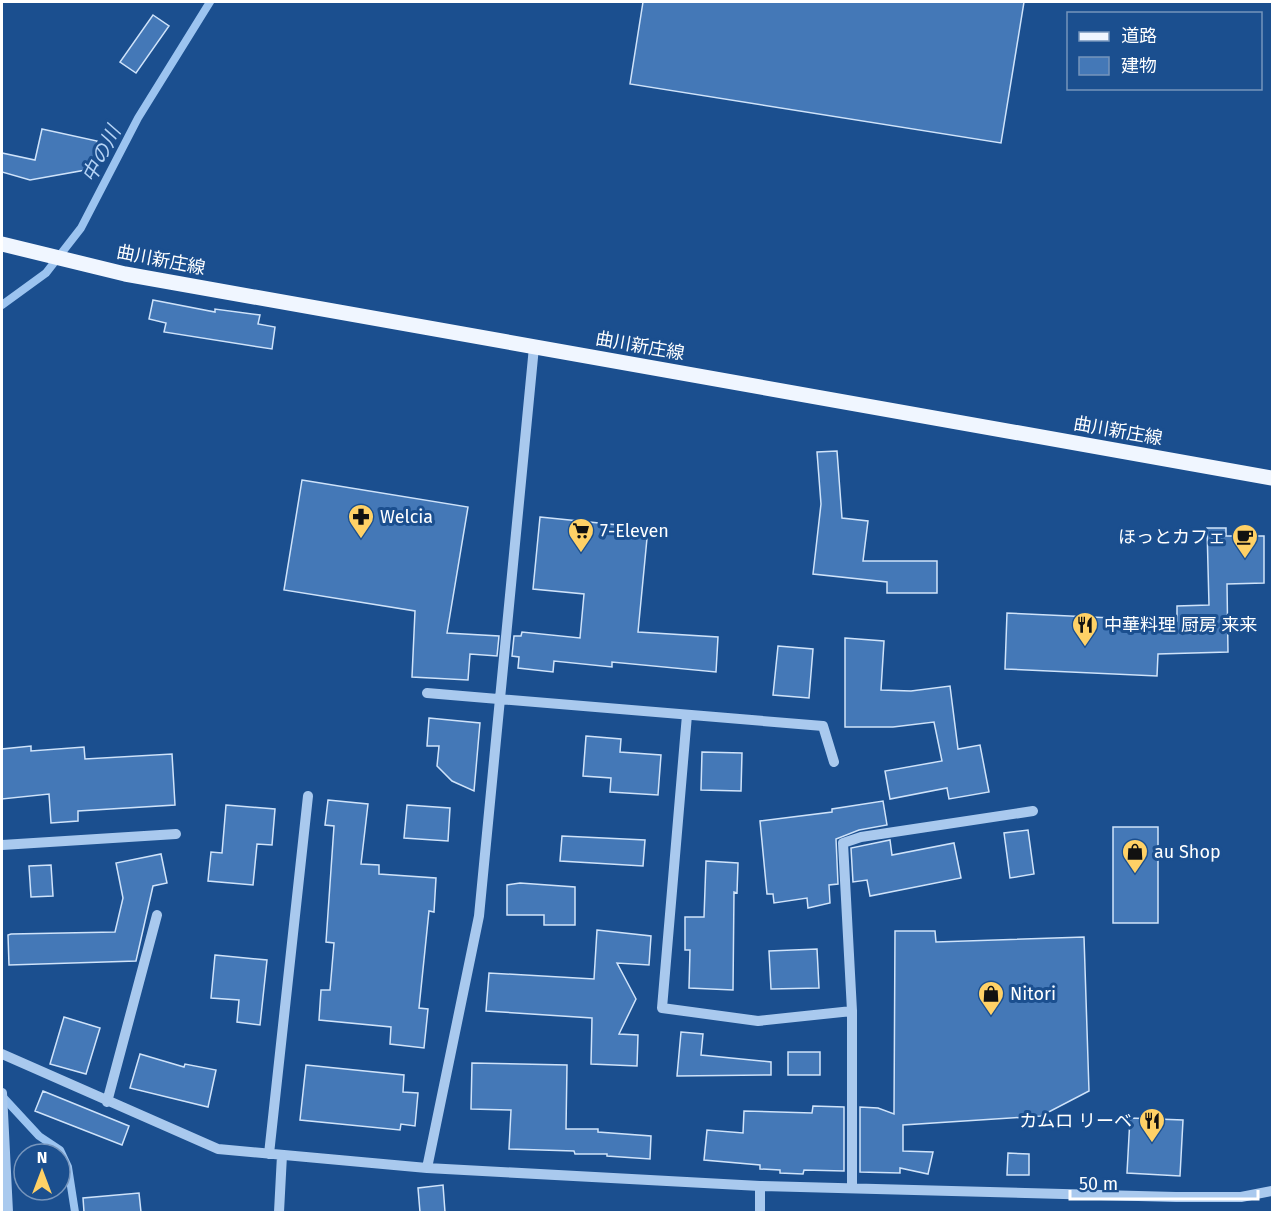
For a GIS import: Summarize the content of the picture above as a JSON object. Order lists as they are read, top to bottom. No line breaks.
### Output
{"streets":{"main road":["曲川新庄線"]},"water":["中の川"],"places":{"pharmacy":["Welcia"],"supermarket":["7-Eleven"],"cafe":["ほっとカフェ"],"restaurant":["中華料理 厨房 来来","カムロ リーベ"],"shop":["au Shop","Nitori"]},"legend":["道路","建物"],"scale_bar":"50 m","north":"top"}
